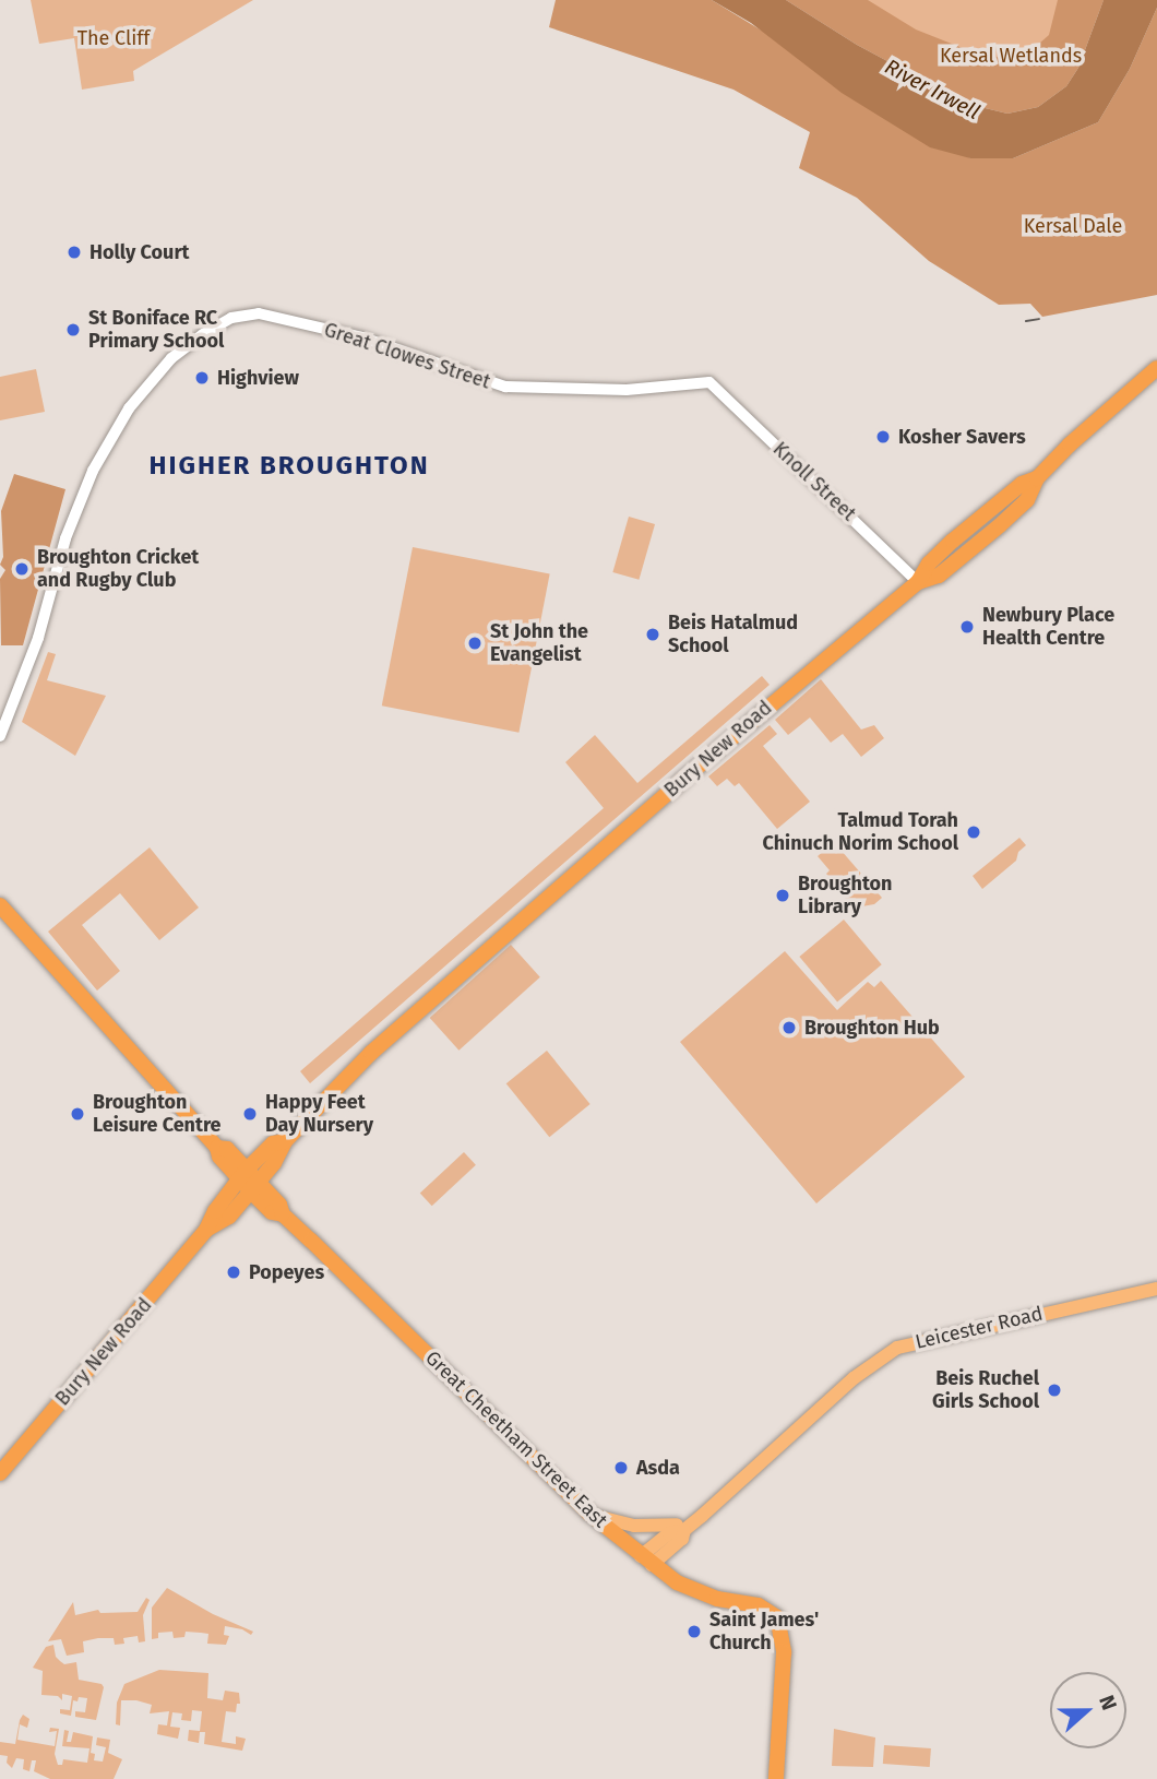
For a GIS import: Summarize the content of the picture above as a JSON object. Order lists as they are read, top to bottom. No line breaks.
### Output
{"streets":{"highway":["Bury New Road","Great Cheetham Street East"],"main road":["Great Clowes Street","Knoll Street","Leicester Road"]},"crossings":[["Great Clowes Street","Knoll Street"],["Knoll Street","Bury New Road"],["Bury New Road","Great Cheetham Street East"],["Leicester Road","Great Cheetham Street East"]],"districts":["HIGHER BROUGHTON"],"water":["River Irwell"],"parks":["The Cliff","Kersal Wetlands","Kersal Dale"],"places":["Holly Court","St Boniface RC Primary School","Highview","Kosher Savers","Broughton Cricket and Rugby Club","Newbury Place Health Centre","Beis Hatalmud School","St John the Evangelist","Talmud Torah Chinuch Norim School","Broughton Library","Broughton Hub","Broughton Leisure Centre","Happy Feet Day Nursery","Popeyes","Beis Ruchel Girls School","Asda","Saint James' Church"],"north":"right"}
